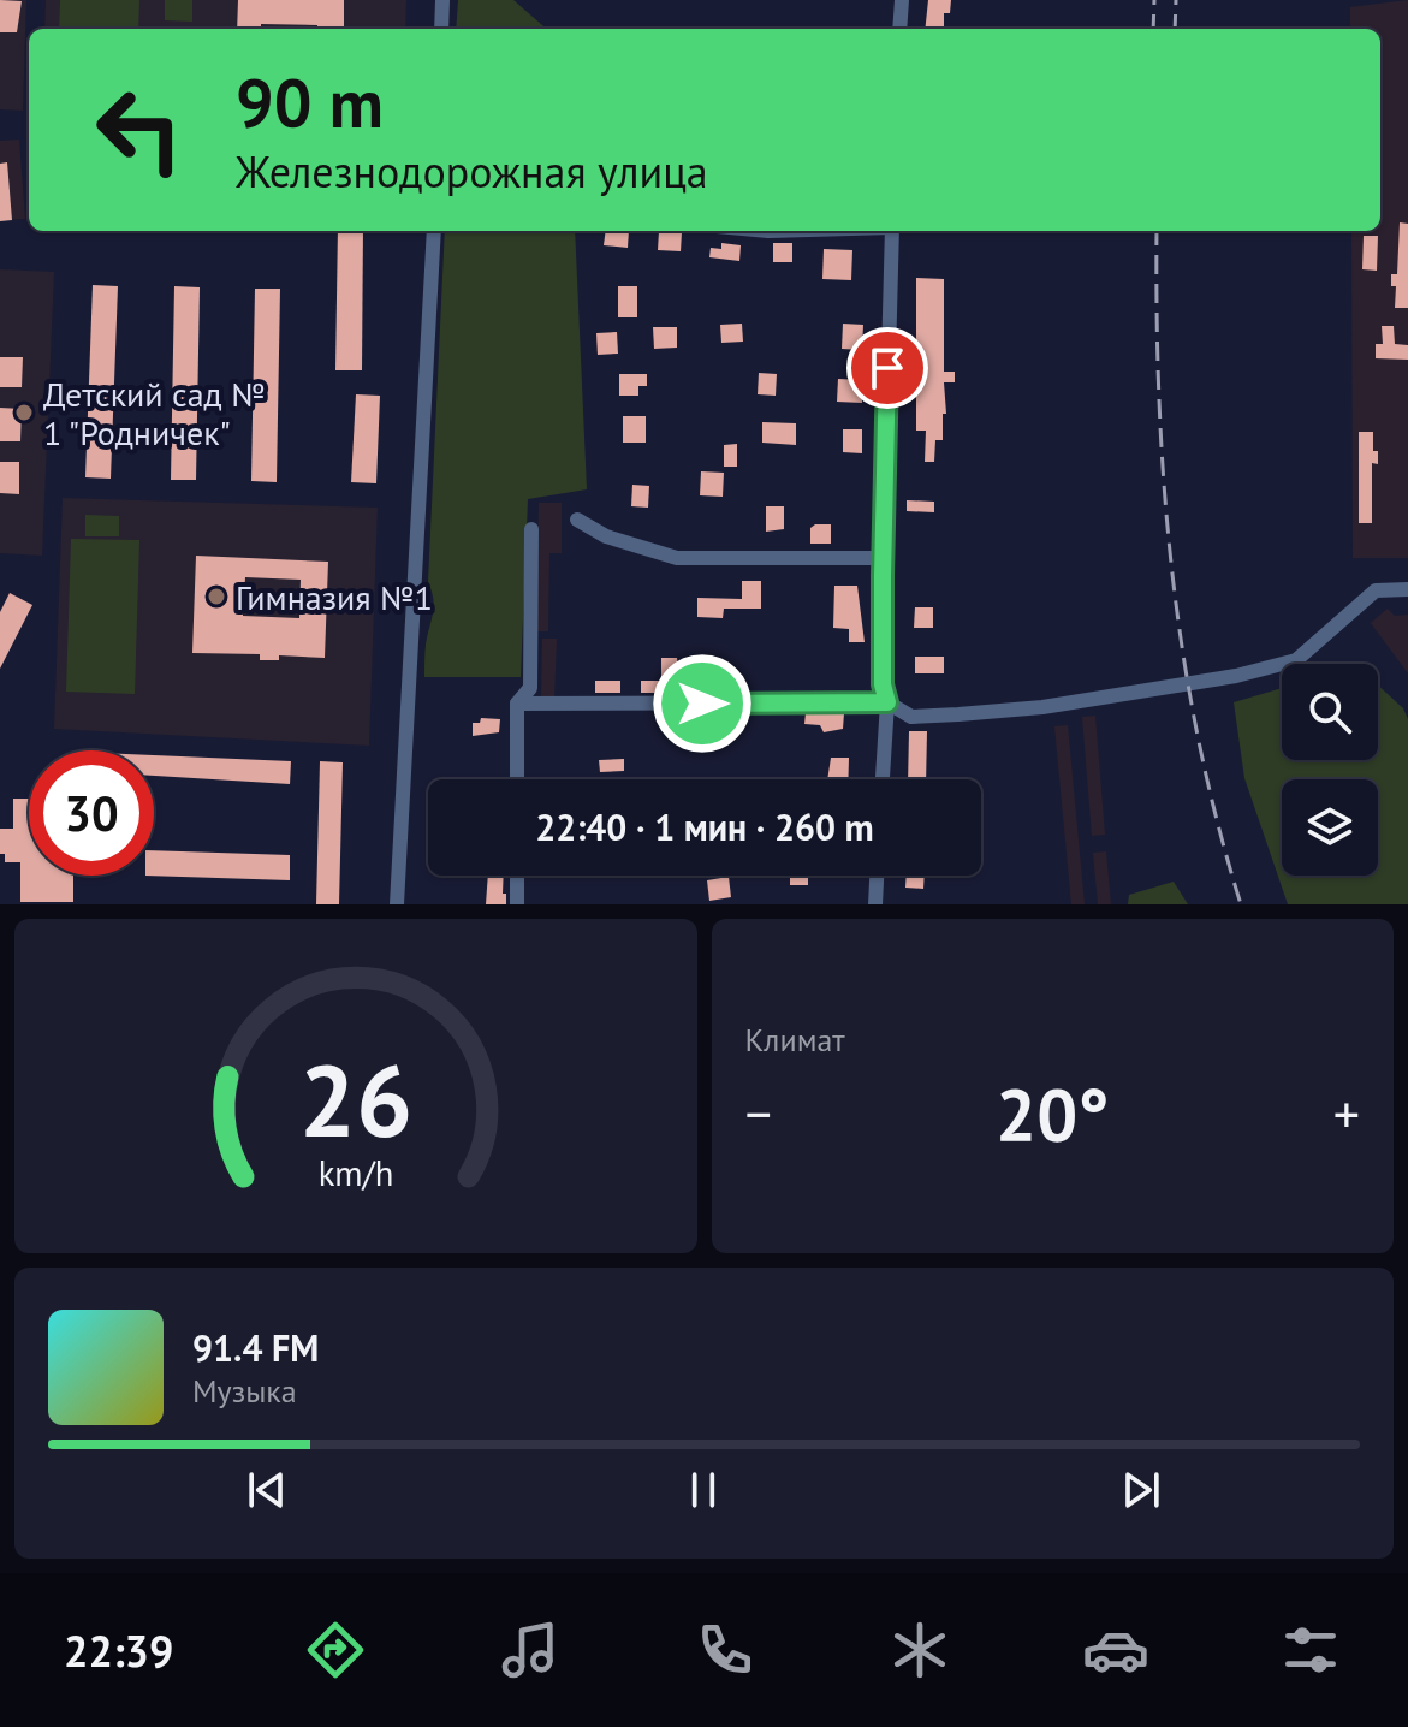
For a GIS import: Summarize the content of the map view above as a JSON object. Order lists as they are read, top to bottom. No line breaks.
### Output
{"places":["Детский сад № 1 \"Родничек\"","Гимназия №1"],"page":{"turn":["90 m","Железнодорожная улица"],"limit":"30","trip":"22:40 · 1 мин · 260 m","tile":"Климат","heat":["−","20°","+"],"song":["91.4 FM","Музыка"],"tabs":"22:39","gauge":["26","km/h"]}}
